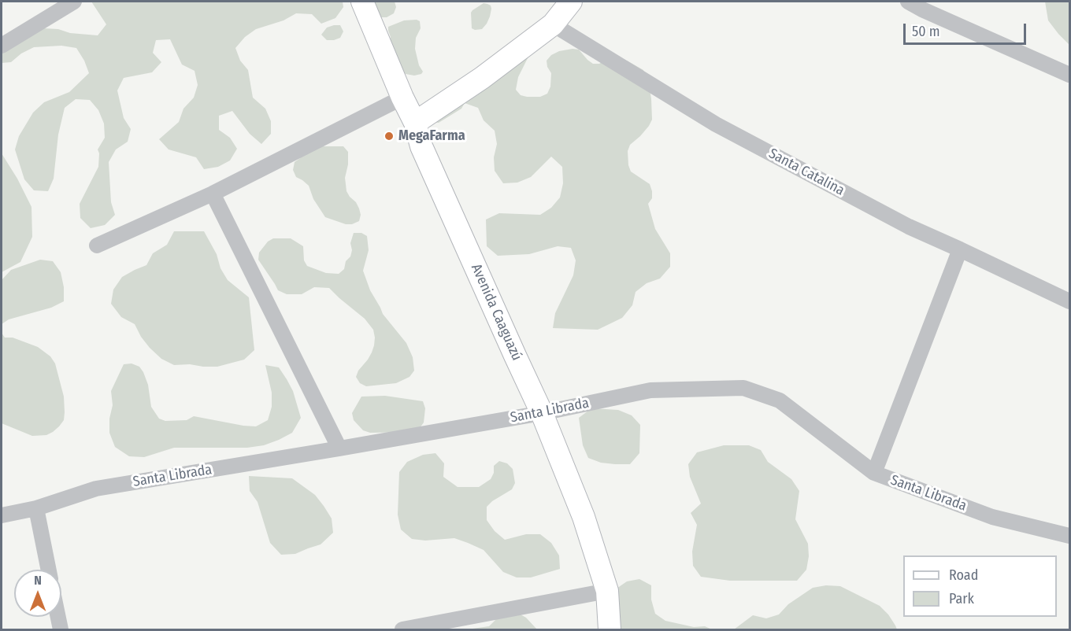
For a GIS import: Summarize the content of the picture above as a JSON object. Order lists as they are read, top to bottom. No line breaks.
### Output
{"streets":{"street":["Santa Catalina","Avenida Caaguazú","Santa Librada"]},"crossings":[["Avenida Caaguazú","Santa Librada"]],"places":["MegaFarma"],"legend":["Road","Park"],"scale_bar":"50 m","north":"top"}
